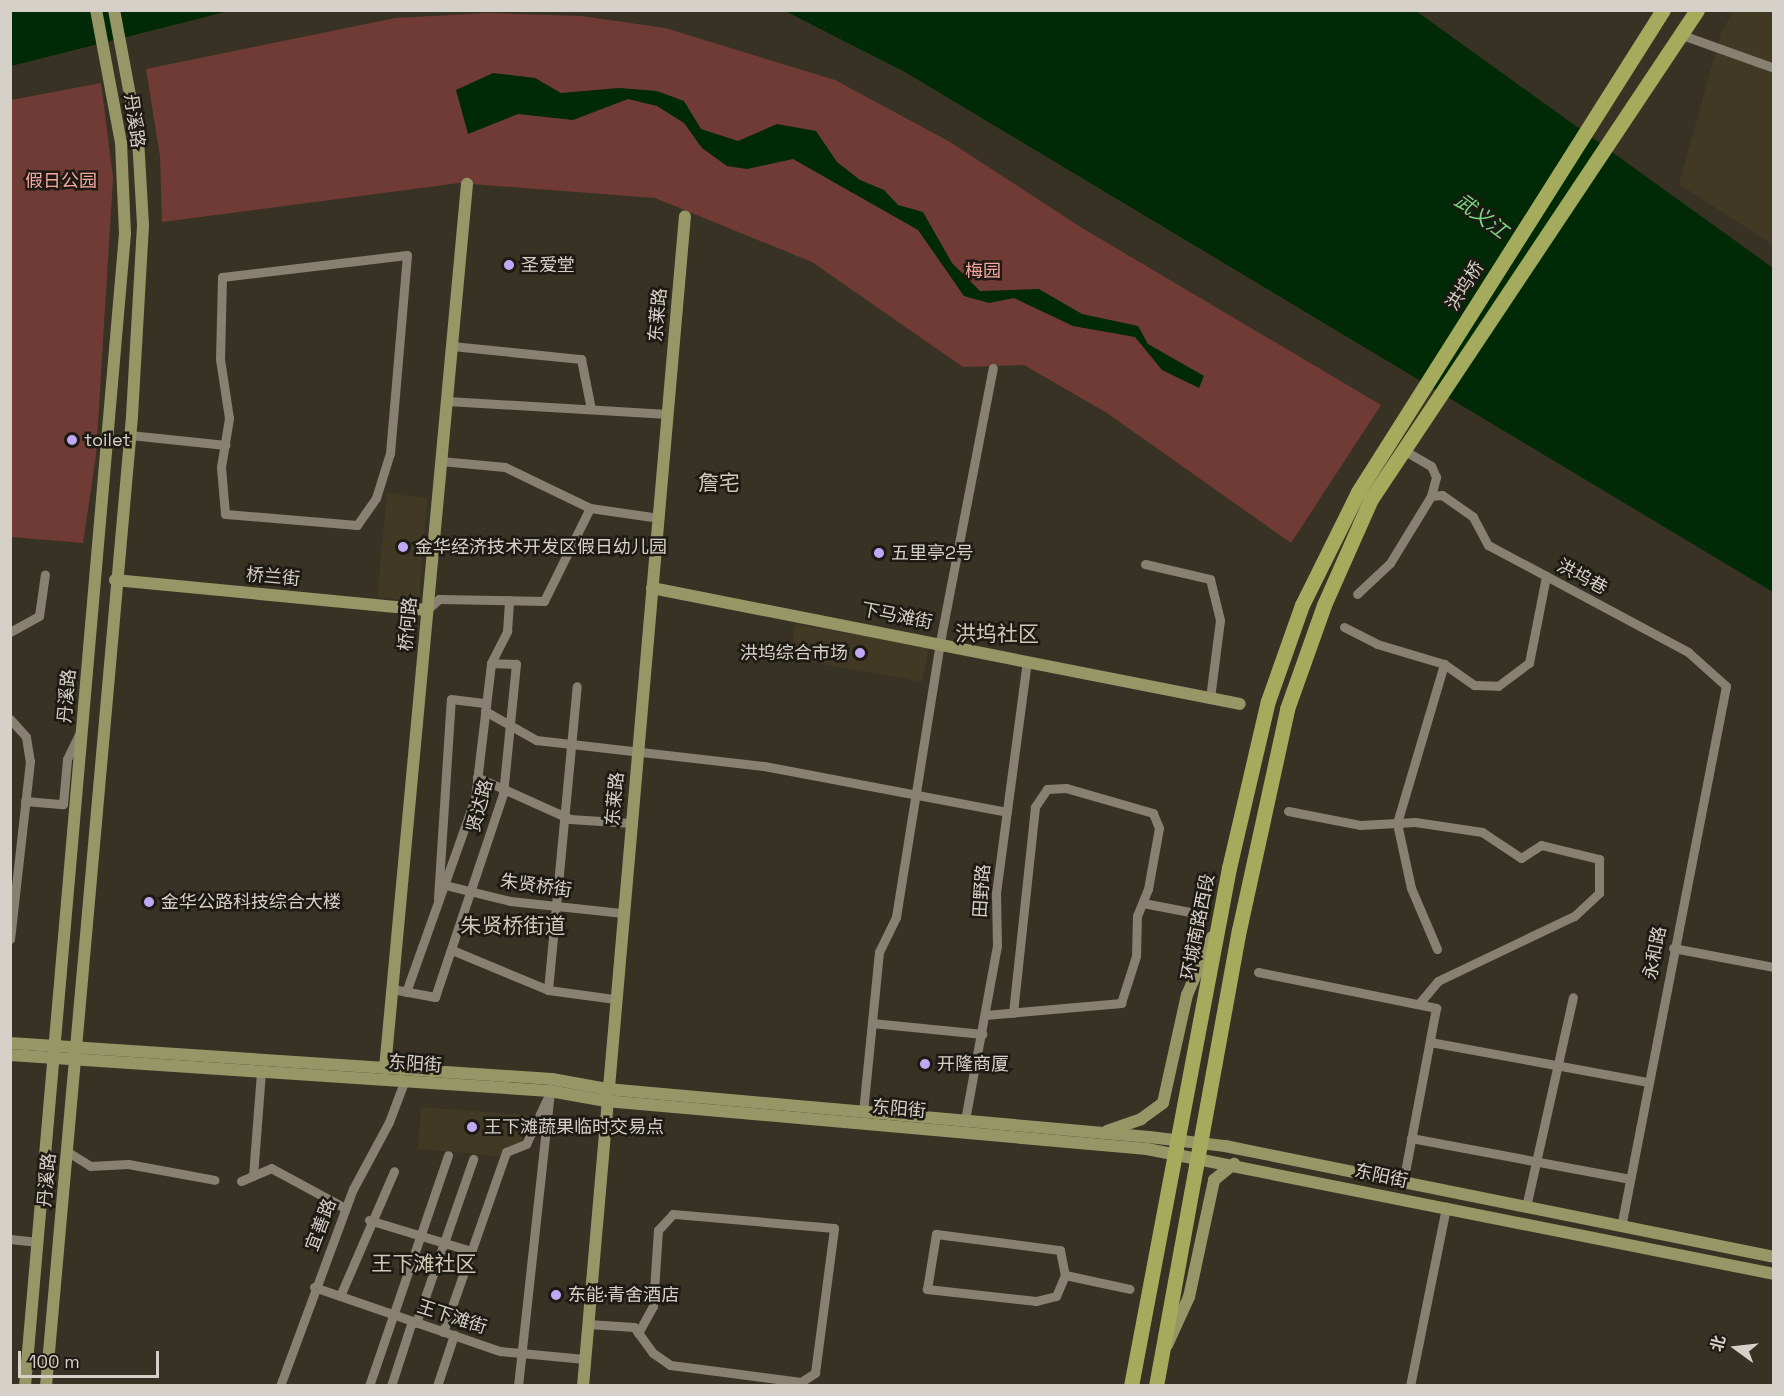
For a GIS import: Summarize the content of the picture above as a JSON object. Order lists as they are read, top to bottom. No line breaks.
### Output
{"streets":{"main road":["丹溪路","洪坞桥","东莱路","桥兰街","下马滩街","桥何路","环城南路西段","东阳街"],"street":["洪坞巷","贤达路","朱贤桥街","田野路","永和路","宜善路","王下滩街"]},"crossings":[["丹溪路","桥兰街"],["丹溪路","东阳街"],["洪坞桥","环城南路西段"],["东莱路","下马滩街"],["东莱路","朱贤桥街"],["东莱路","东阳街"],["东莱路","王下滩街"],["桥兰街","桥何路"],["洪坞巷","永和路"],["下马滩街","田野路"],["桥何路","贤达路"],["桥何路","东阳街"],["贤达路","朱贤桥街"],["田野路","东阳街"],["环城南路西段","东阳街"],["永和路","东阳街"],["东阳街","宜善路"],["宜善路","王下滩街"]],"districts":["詹宅","洪坞社区","朱贤桥街道","王下滩社区"],"water":["武义江"],"parks":["假日公园","梅园"],"places":["圣爱堂","toilet","金华经济技术开发区假日幼儿园","五里亭2号","洪坞综合市场","金华公路科技综合大楼","开隆商厦","王下滩蔬果临时交易点","东能·青舍酒店"],"scale_bar":"100 m","north":"left"}
